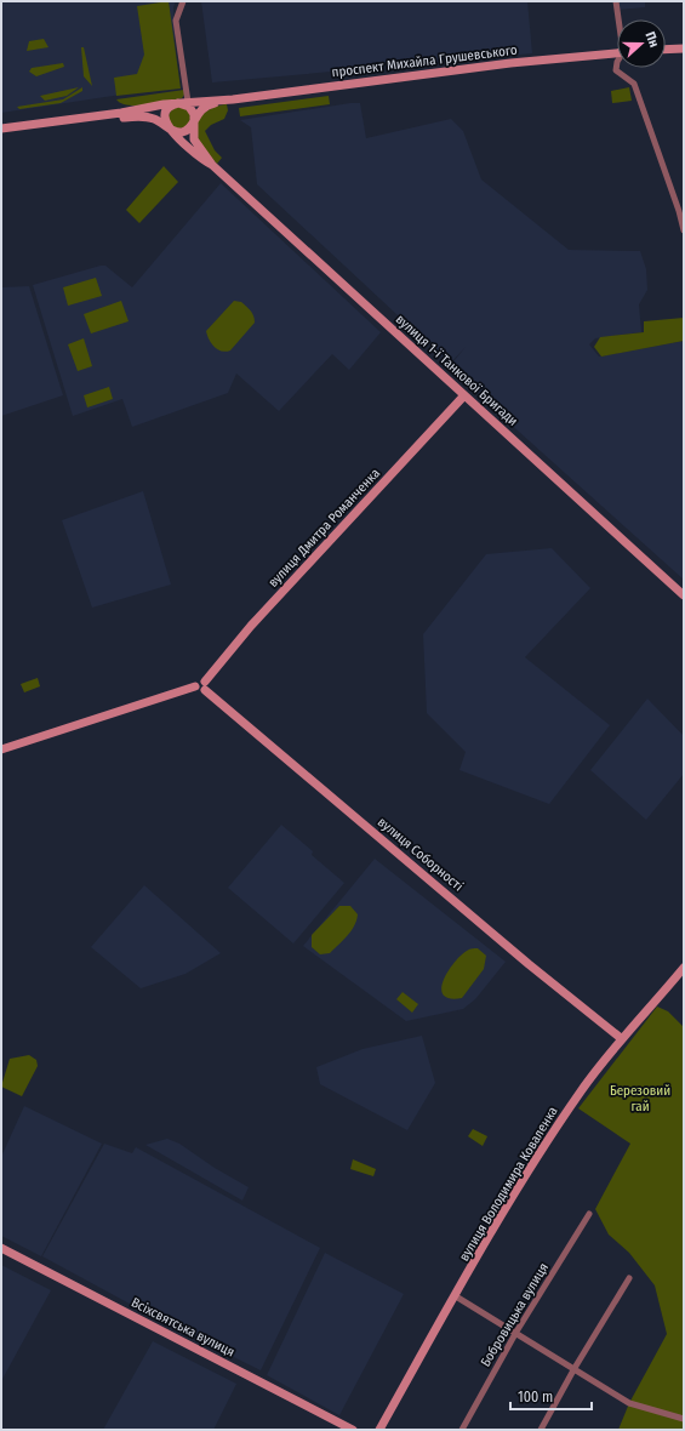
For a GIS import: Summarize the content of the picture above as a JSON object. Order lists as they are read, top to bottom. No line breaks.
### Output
{"streets":{"street":["проспект Михайла Грушевського","вулиця 1-ї Танкової Бригади","вулиця Дмитра Романченка","вулиця Соборності","вулиця Володимира Коваленка","Бобровицька вулиця","Всіхсвятська вулиця"]},"crossings":[["проспект Михайла Грушевського","вулиця 1-ї Танкової Бригади"],["вулиця 1-ї Танкової Бригади","вулиця Дмитра Романченка"],["вулиця Дмитра Романченка","вулиця Соборності"],["вулиця Соборності","вулиця Володимира Коваленка"]],"parks":["Березовий гай"],"scale_bar":"100 m","north":"right"}
